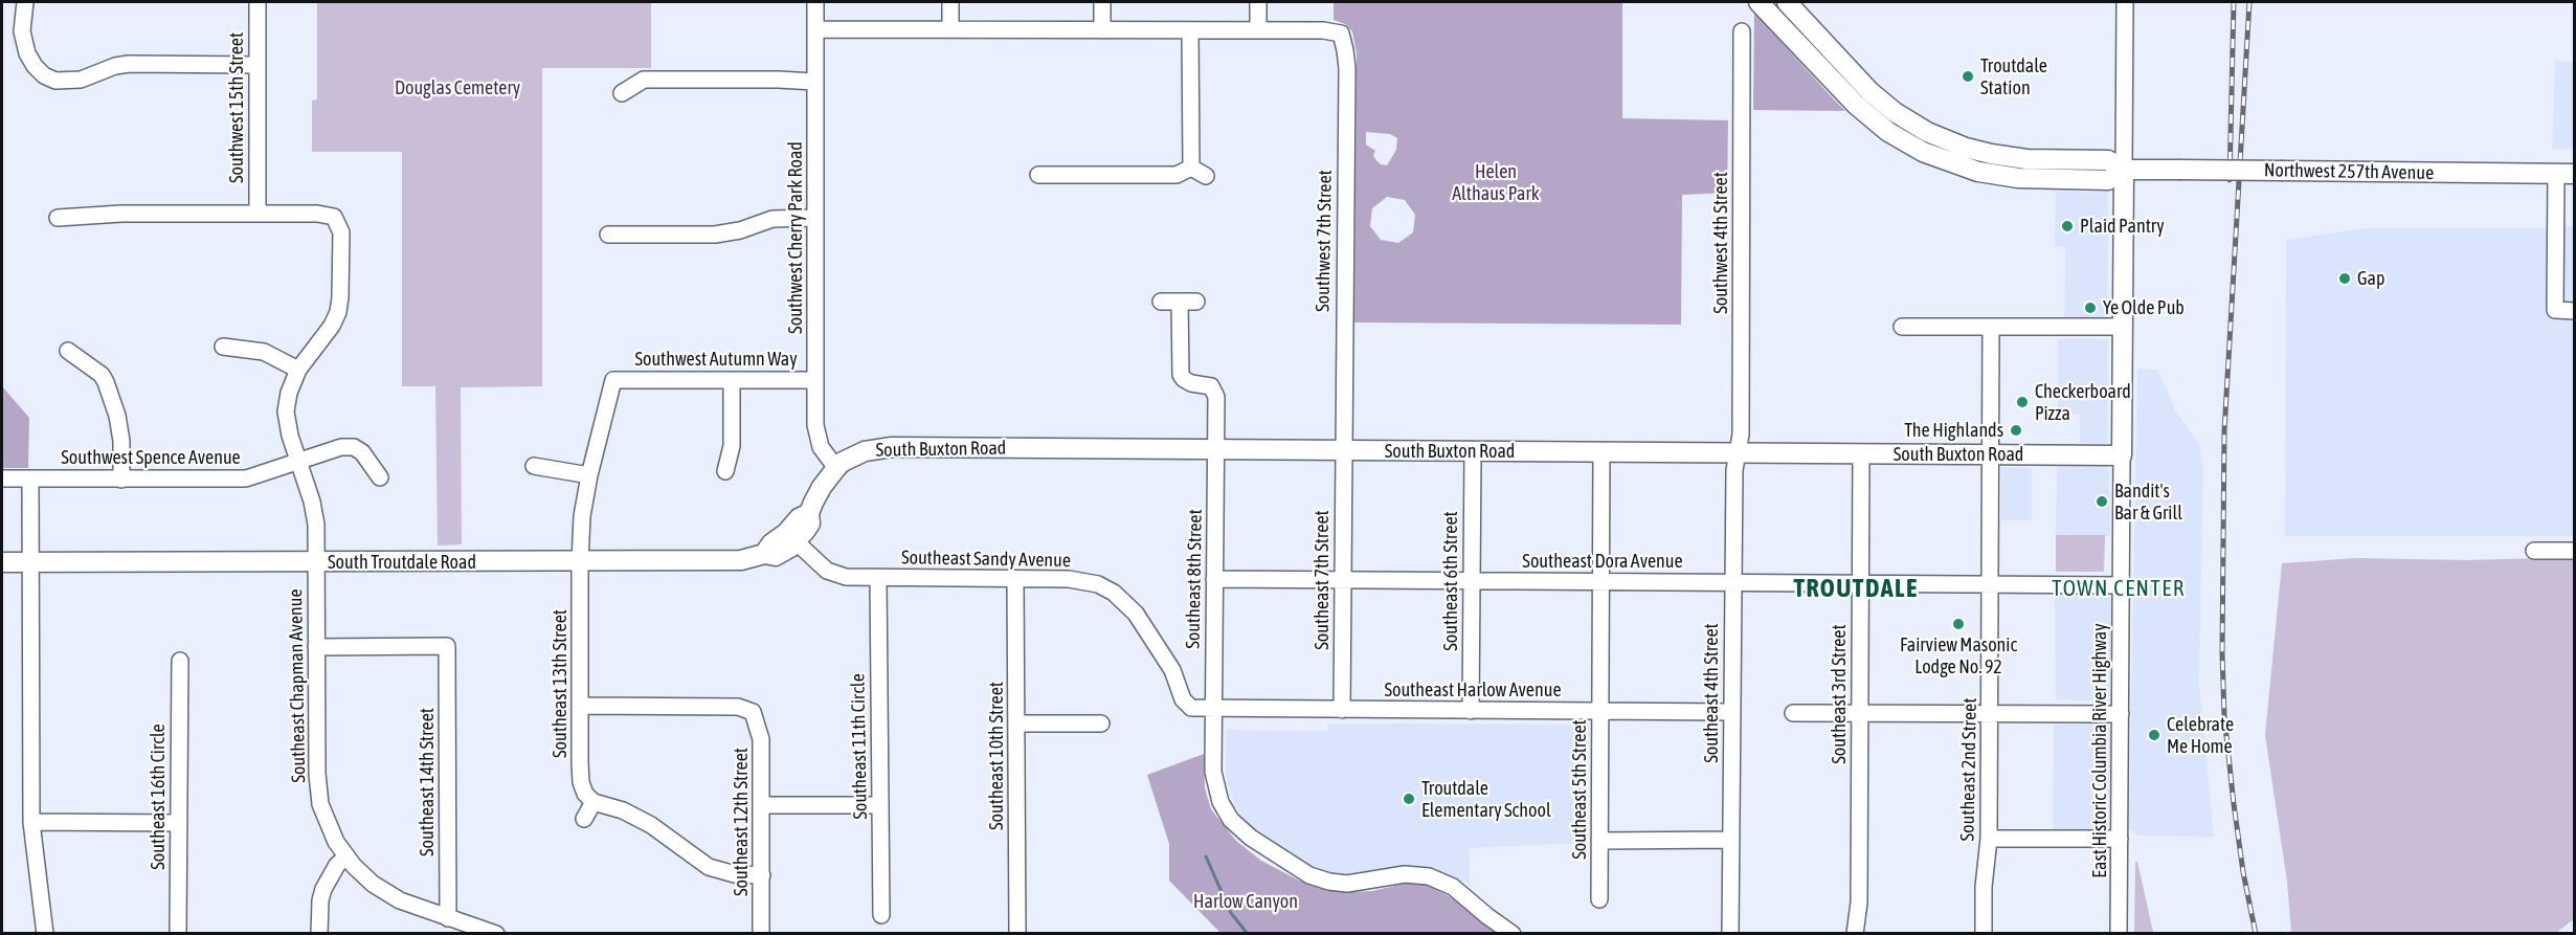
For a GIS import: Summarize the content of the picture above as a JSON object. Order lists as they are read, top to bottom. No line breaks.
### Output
{"streets":{"main road":["Northwest 257th Avenue","South Buxton Road","South Troutdale Road"],"street":["Southwest 15th Street","Southwest Cherry Park Road","Southwest 7th Street","Southwest 4th Street","Southwest Autumn Way","Southwest Spence Avenue","Southeast Sandy Avenue","Southeast Dora Avenue","Southeast 8th Street","Southeast 7th Street","Southeast 6th Street","Southeast 13th Street","Southeast Chapman Avenue","Southeast Harlow Avenue","Southeast 4th Street","Southeast 3rd Street","Southeast 11th Circle","East Historic Columbia River Highway","Southeast 10th Street","Southeast 2nd Street","Southeast 14th Street","Southeast 5th Street","Southeast 16th Circle","Southeast 12th Street"]},"crossings":[["Southwest 15th Street","Southeast Chapman Avenue"],["Southwest Cherry Park Road","Southwest Autumn Way"],["Southwest Cherry Park Road","South Buxton Road"],["Southwest 7th Street","South Buxton Road"],["Southwest 7th Street","Southeast 7th Street"],["Southwest 4th Street","South Buxton Road"],["Southwest 4th Street","Southeast 4th Street"],["Southwest Autumn Way","South Troutdale Road"],["Southwest Autumn Way","Southeast 13th Street"],["South Buxton Road","Southeast Sandy Avenue"],["South Buxton Road","South Troutdale Road"],["South Buxton Road","Southeast 8th Street"],["South Buxton Road","Southeast 7th Street"],["South Buxton Road","Southeast 6th Street"],["South Buxton Road","Southeast 4th Street"],["South Buxton Road","Southeast 3rd Street"],["South Buxton Road","East Historic Columbia River Highway"],["South Buxton Road","Southeast 2nd Street"],["South Buxton Road","Southeast 5th Street"],["Southwest Spence Avenue","Southeast Chapman Avenue"],["Southeast Sandy Avenue","South Troutdale Road"],["Southeast Sandy Avenue","Southeast 8th Street"],["Southeast Sandy Avenue","Southeast Harlow Avenue"],["Southeast Sandy Avenue","Southeast 11th Circle"],["Southeast Sandy Avenue","Southeast 10th Street"],["Southeast Dora Avenue","Southeast 8th Street"],["Southeast Dora Avenue","Southeast 7th Street"],["Southeast Dora Avenue","Southeast 6th Street"],["Southeast Dora Avenue","Southeast 4th Street"],["Southeast Dora Avenue","Southeast 3rd Street"],["Southeast Dora Avenue","East Historic Columbia River Highway"],["Southeast Dora Avenue","Southeast 2nd Street"],["Southeast Dora Avenue","Southeast 5th Street"],["South Troutdale Road","Southeast 13th Street"],["South Troutdale Road","Southeast Chapman Avenue"],["Southeast 8th Street","Southeast Harlow Avenue"],["Southeast 7th Street","Southeast Harlow Avenue"],["Southeast 6th Street","Southeast Harlow Avenue"],["Southeast 13th Street","Southeast 12th Street"],["Southeast Chapman Avenue","Southeast 14th Street"],["Southeast Harlow Avenue","Southeast 4th Street"],["Southeast Harlow Avenue","Southeast 5th Street"]],"districts":["TROUTDALE","TOWN CENTER"],"parks":["Douglas Cemetery","Helen Althaus Park","Harlow Canyon"],"places":["Troutdale Station","Plaid Pantry","Gap","Ye Olde Pub","Checkerboard Pizza","The Highlands","Bandit's Bar & Grill","Fairview Masonic Lodge No. 92","Celebrate Me Home","Troutdale Elementary School"]}
